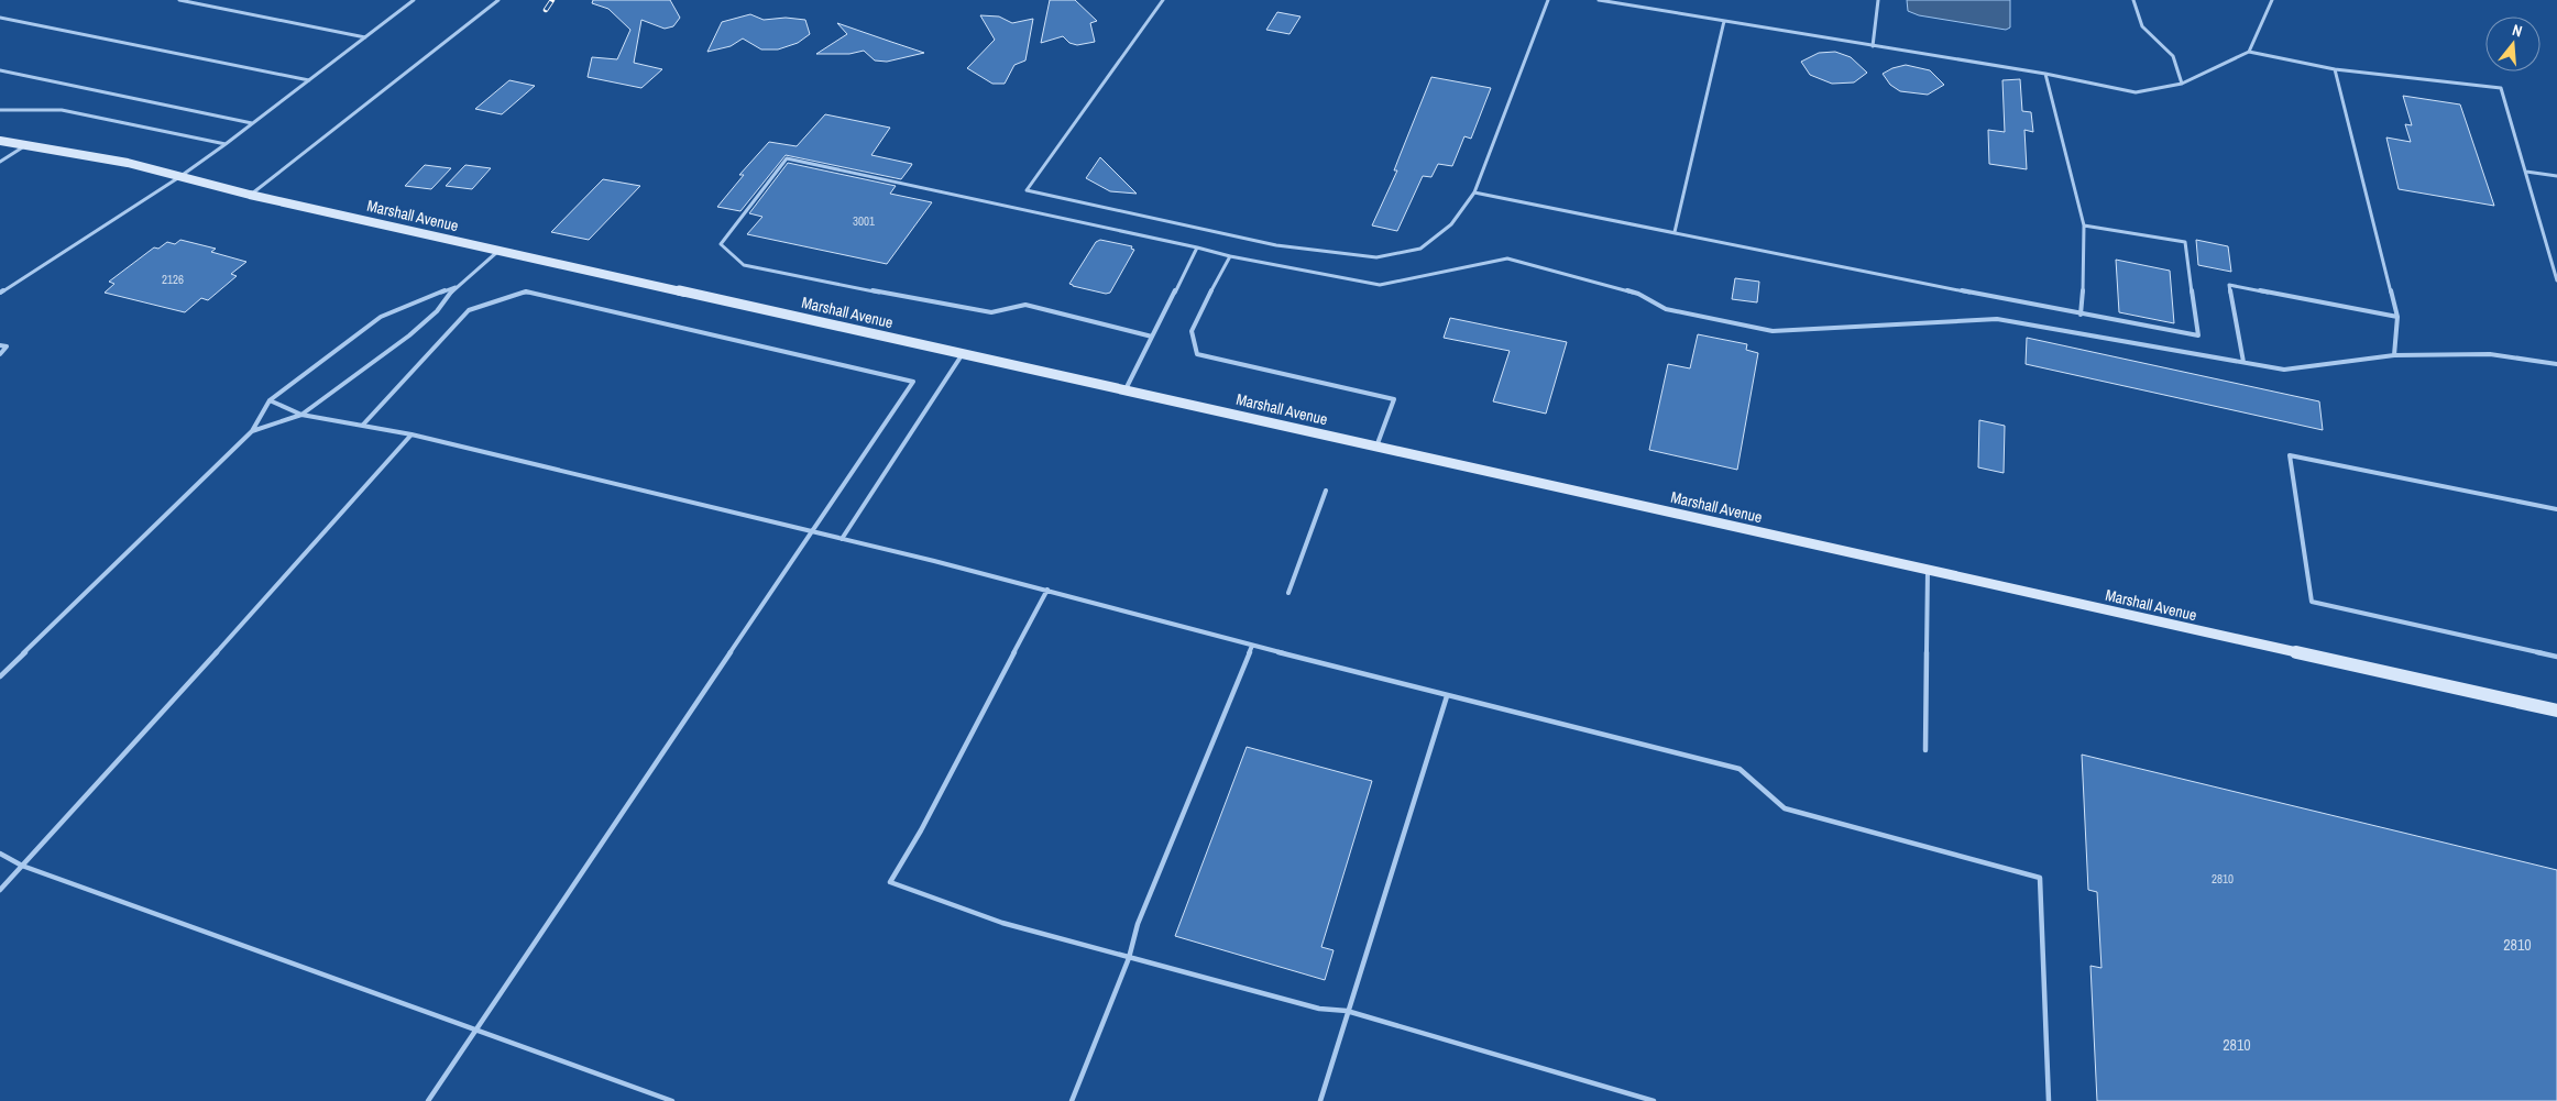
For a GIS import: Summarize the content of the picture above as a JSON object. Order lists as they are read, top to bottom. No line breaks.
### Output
{"streets":{"street":["Marshall Avenue"]},"house_numbers":["3001","2126","2810","2810","2810"],"north":"top"}
